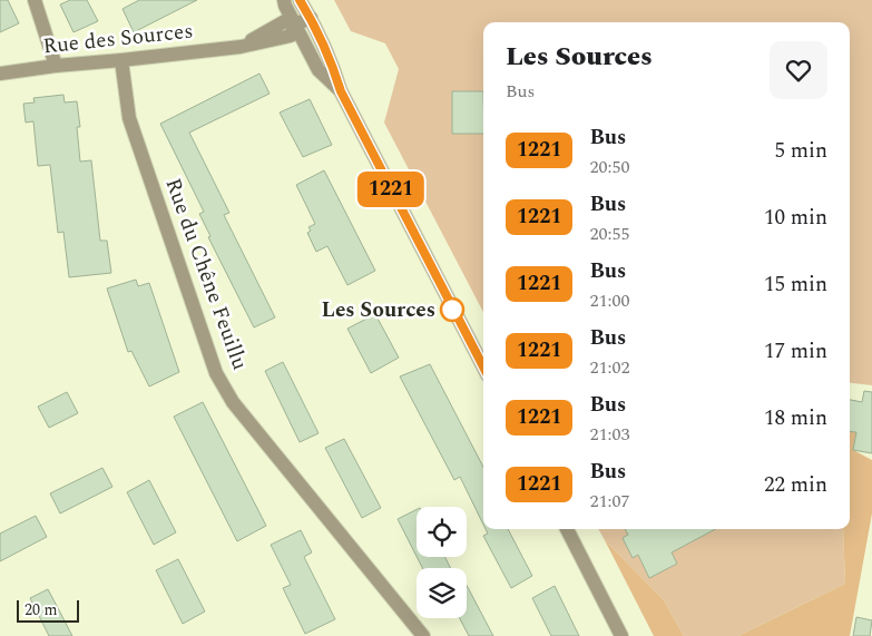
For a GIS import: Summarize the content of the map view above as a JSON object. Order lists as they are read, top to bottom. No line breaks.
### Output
{"streets":{"street":["Rue des Sources","Rue du Chêne Feuillu"]},"crossings":[["Rue des Sources","Rue du Chêne Feuillu"]],"places":["Les Sources"],"lines":["bus line 1221"],"scale_bar":"20 m","page":{"on_map":"1221","heading":["Les Sources","Bus"],"list":[{"mark":"1221","name":"Bus","note":"20:50","value":"5 min"},{"mark":"1221","name":"Bus","note":"20:55","value":"10 min"},{"mark":"1221","name":"Bus","note":"21:00","value":"15 min"},{"mark":"1221","name":"Bus","note":"21:02","value":"17 min"},{"mark":"1221","name":"Bus","note":"21:03","value":"18 min"},{"mark":"1221","name":"Bus","note":"21:07","value":"22 min"}],"scale":"20 m"}}
